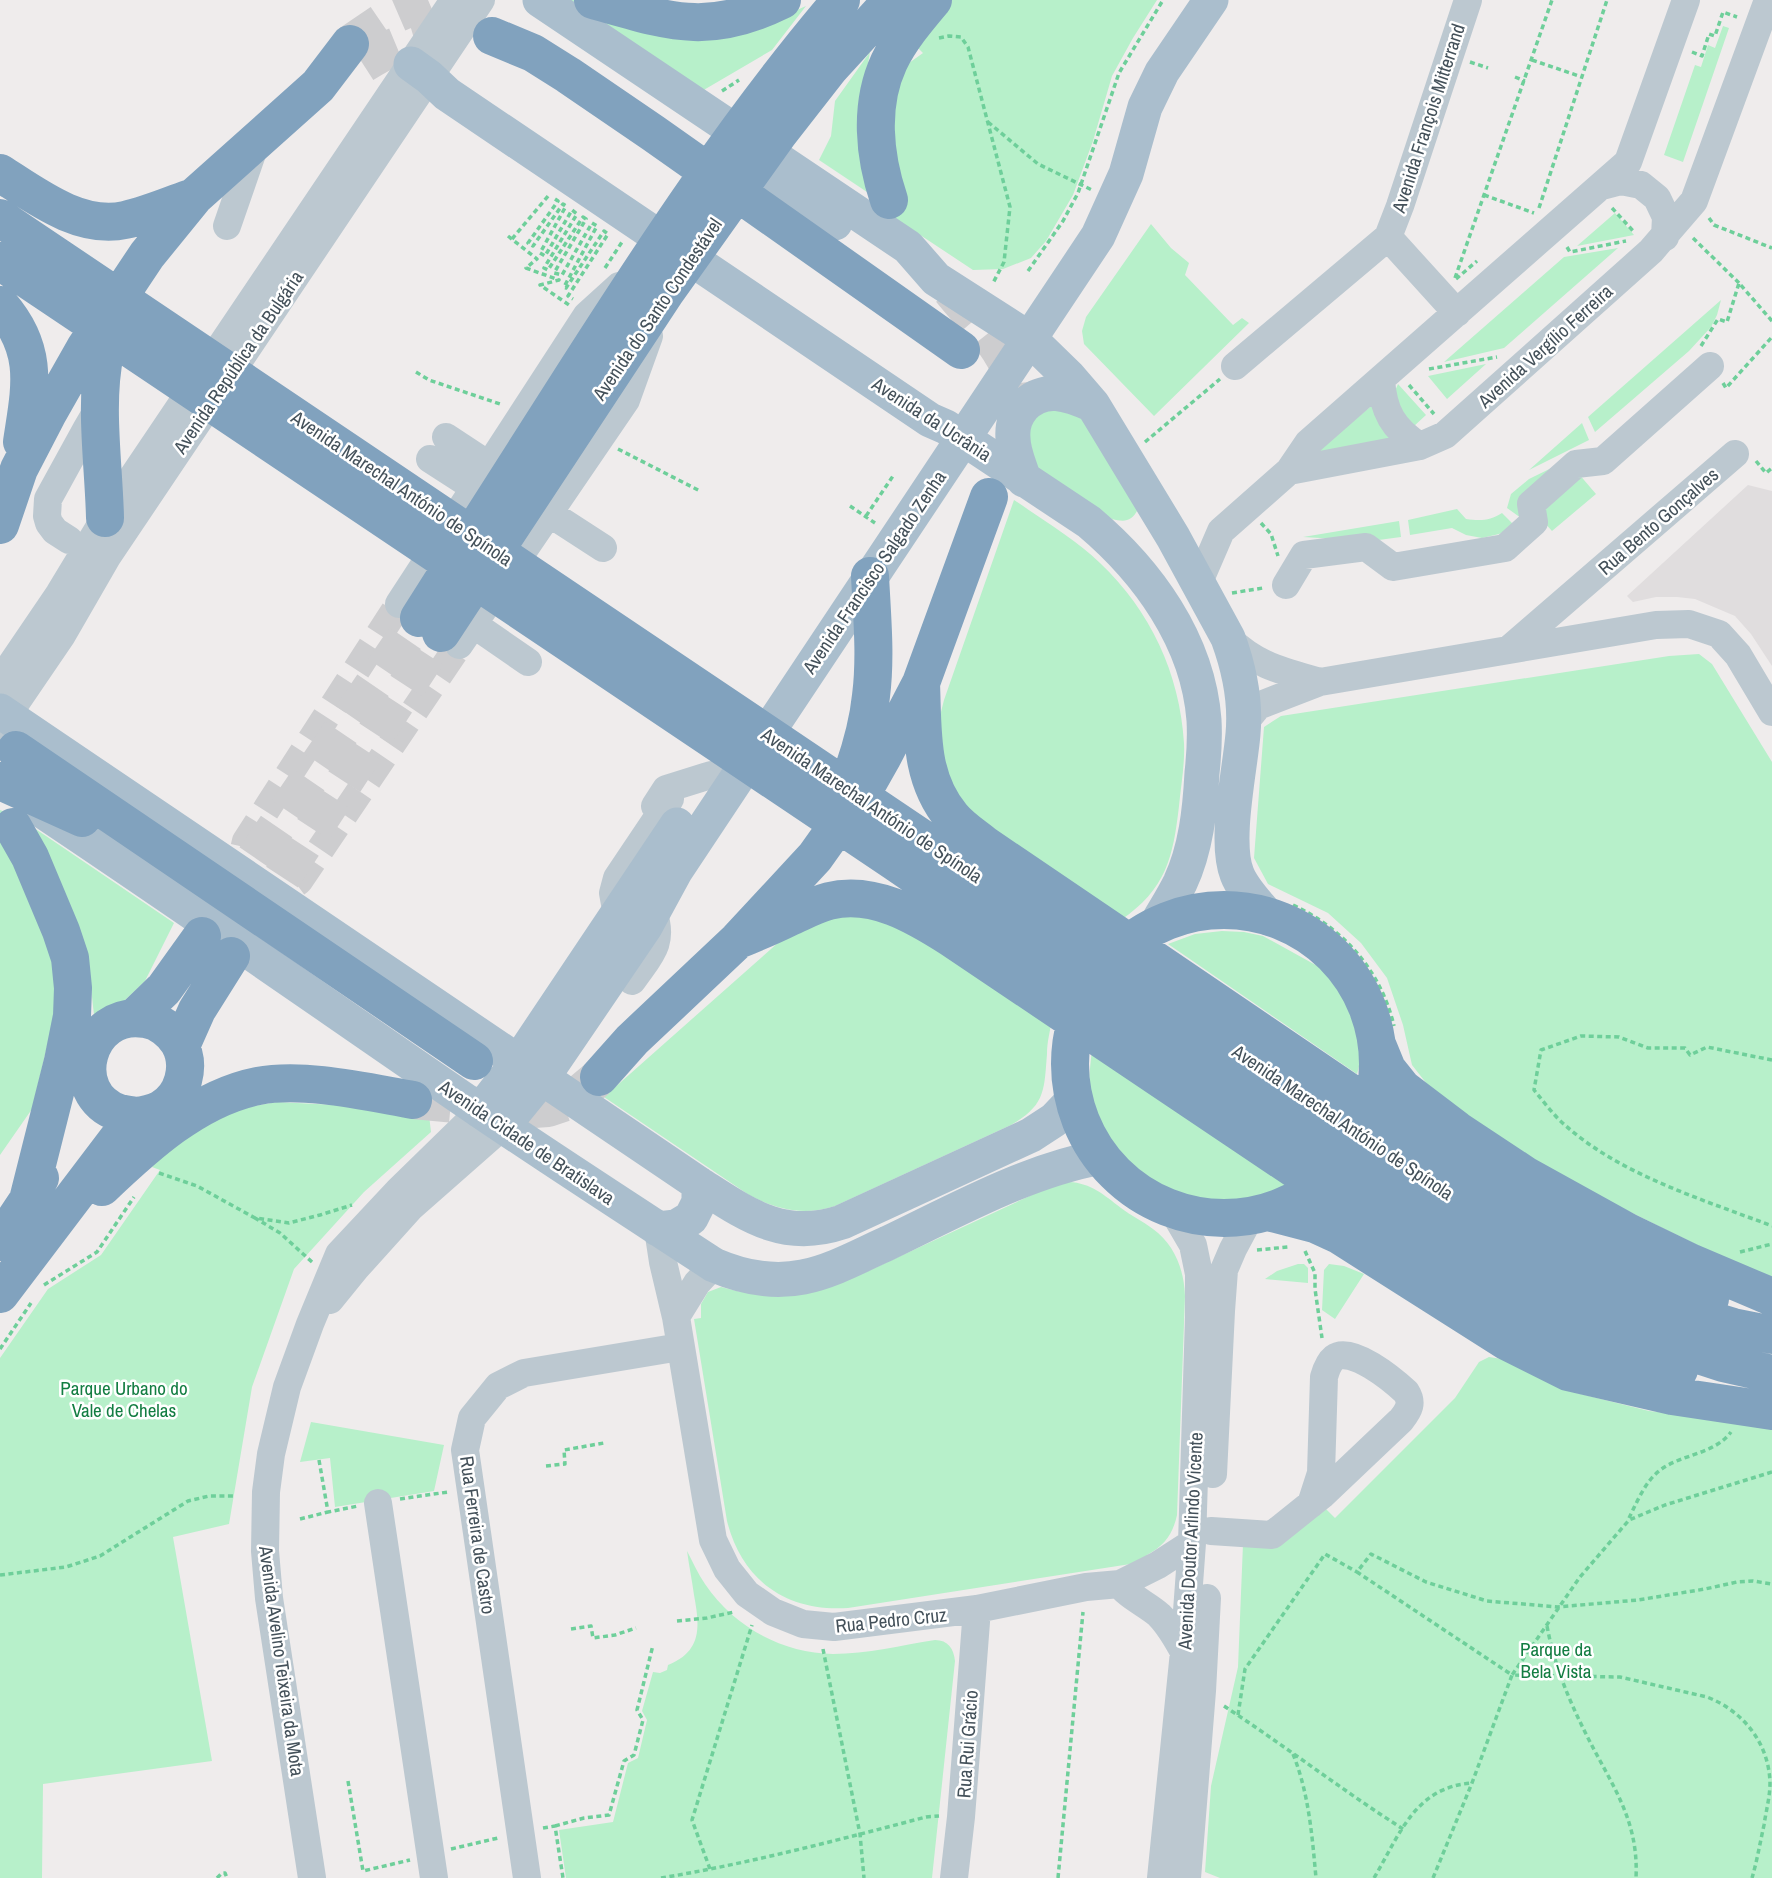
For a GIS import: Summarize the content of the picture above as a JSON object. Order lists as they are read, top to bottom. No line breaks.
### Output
{"streets":{"highway":["Avenida do Santo Condestável","Avenida Marechal António de Spínola"],"main road":["Avenida da Ucrânia","Avenida Francisco Salgado Zenha","Avenida Cidade de Bratislava"],"street":["Avenida François Mitterrand","Avenida Vergílio Ferreira","Avenida República da Bulgária","Rua Bento Gonçalves","Rua Ferreira de Castro","Avenida Doutor Arlindo Vicente","Rua Pedro Cruz","Avenida Avelino Teixeira da Mota","Rua Rui Grácio"]},"crossings":[["Avenida República da Bulgária","Avenida da Ucrânia"],["Avenida República da Bulgária","Avenida Cidade de Bratislava"],["Avenida da Ucrânia","Avenida Francisco Salgado Zenha"],["Avenida Francisco Salgado Zenha","Avenida Cidade de Bratislava"],["Avenida Francisco Salgado Zenha","Avenida Avelino Teixeira da Mota"],["Avenida Cidade de Bratislava","Rua Pedro Cruz"],["Avenida Cidade de Bratislava","Avenida Avelino Teixeira da Mota"],["Rua Ferreira de Castro","Rua Pedro Cruz"],["Avenida Doutor Arlindo Vicente","Rua Pedro Cruz"],["Rua Pedro Cruz","Rua Rui Grácio"]],"parks":["Parque Urbano do Vale de Chelas","Parque da Bela Vista"]}
